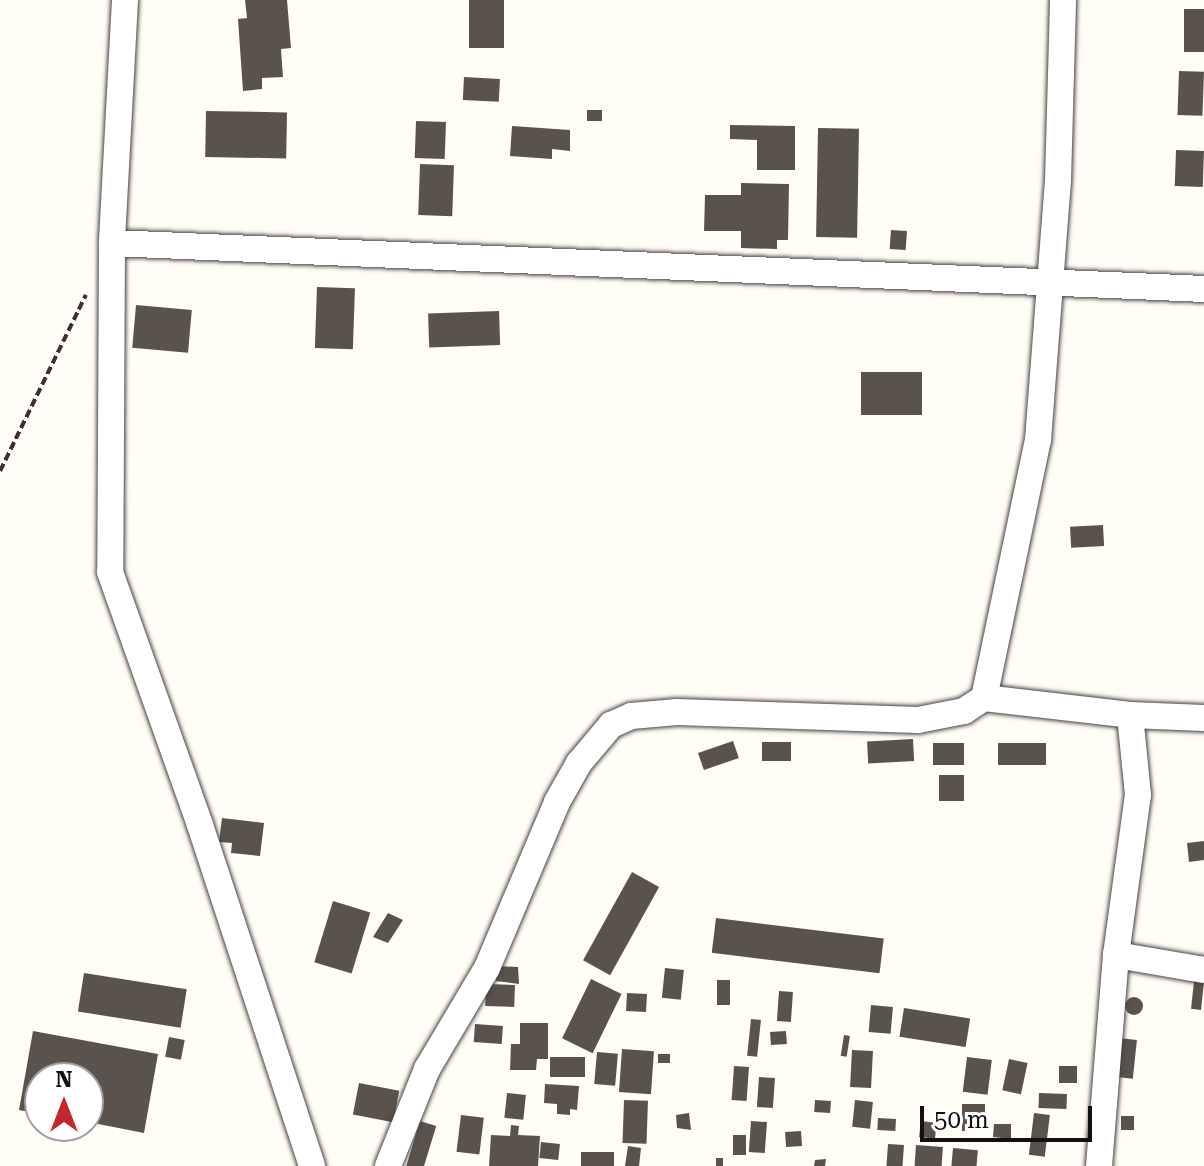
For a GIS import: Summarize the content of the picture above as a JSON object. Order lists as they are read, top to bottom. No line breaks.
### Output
{"scale_bar":"50 m","north":"top"}
